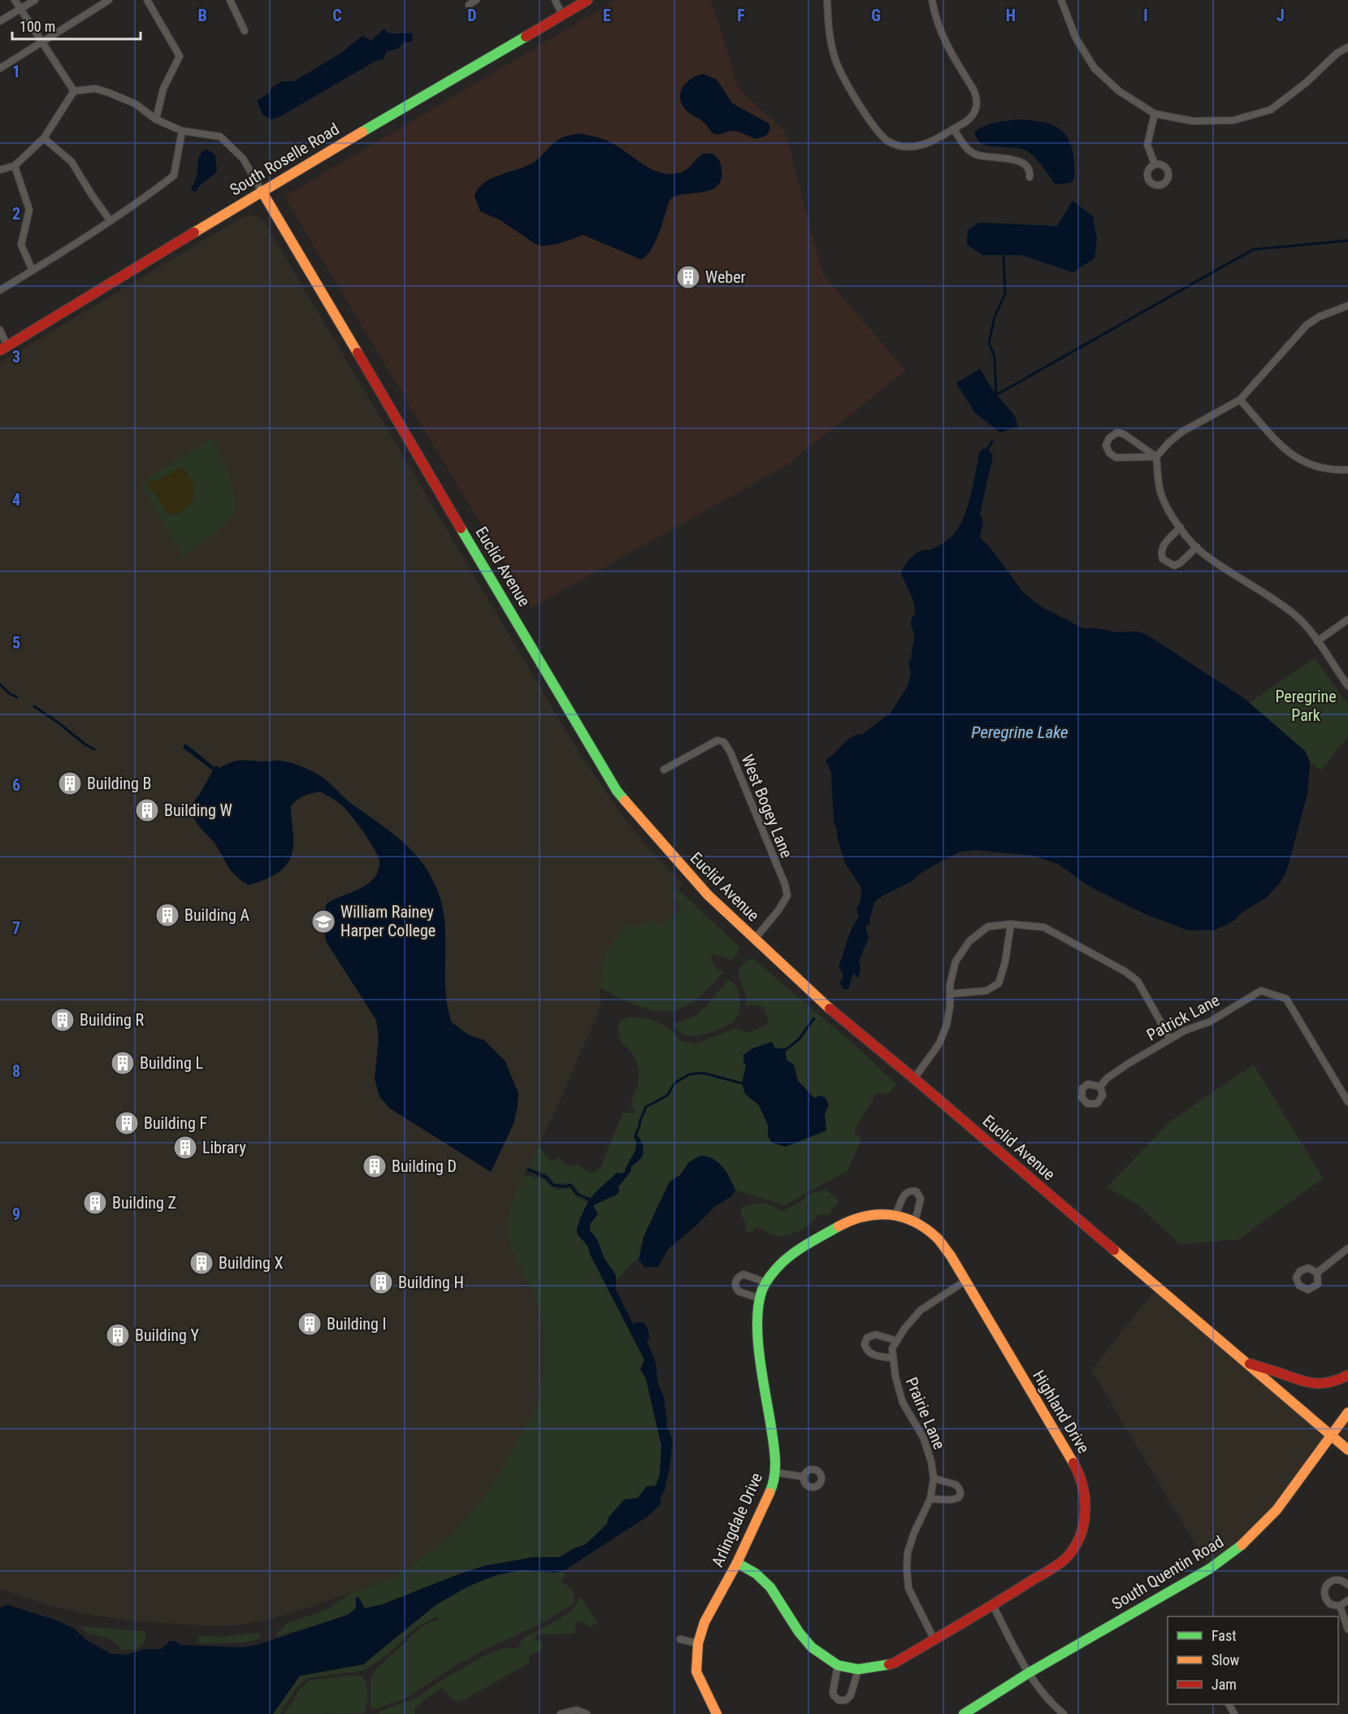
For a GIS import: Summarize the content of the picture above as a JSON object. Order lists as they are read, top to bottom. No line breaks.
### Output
{"streets":{"main road":["South Roselle Road","Euclid Avenue","Highland Drive","Arlingdale Drive","South Quentin Road"],"street":["West Bogey Lane","Patrick Lane","Prairie Lane"]},"crossings":[["South Roselle Road","Euclid Avenue"],["Euclid Avenue","West Bogey Lane"],["Euclid Avenue","South Quentin Road"],["Highland Drive","Prairie Lane"],["Highland Drive","Arlingdale Drive"]],"water":["Peregrine Lake"],"parks":["Peregrine Park"],"places":{"building":["Weber","Building B","Building W","Building A","Building R","Building L","Building F","Library","Building D","Building Z","Building X","Building H","Building I","Building Y"],"school or university":["William Rainey Harper College"]},"legend":["Fast","Slow","Jam"],"scale_bar":"100 m","grid":{"columns":["B","C","D","E","F","G","H","I","J"],"rows":["1","2","3","4","5","6","7","8","9"]}}
